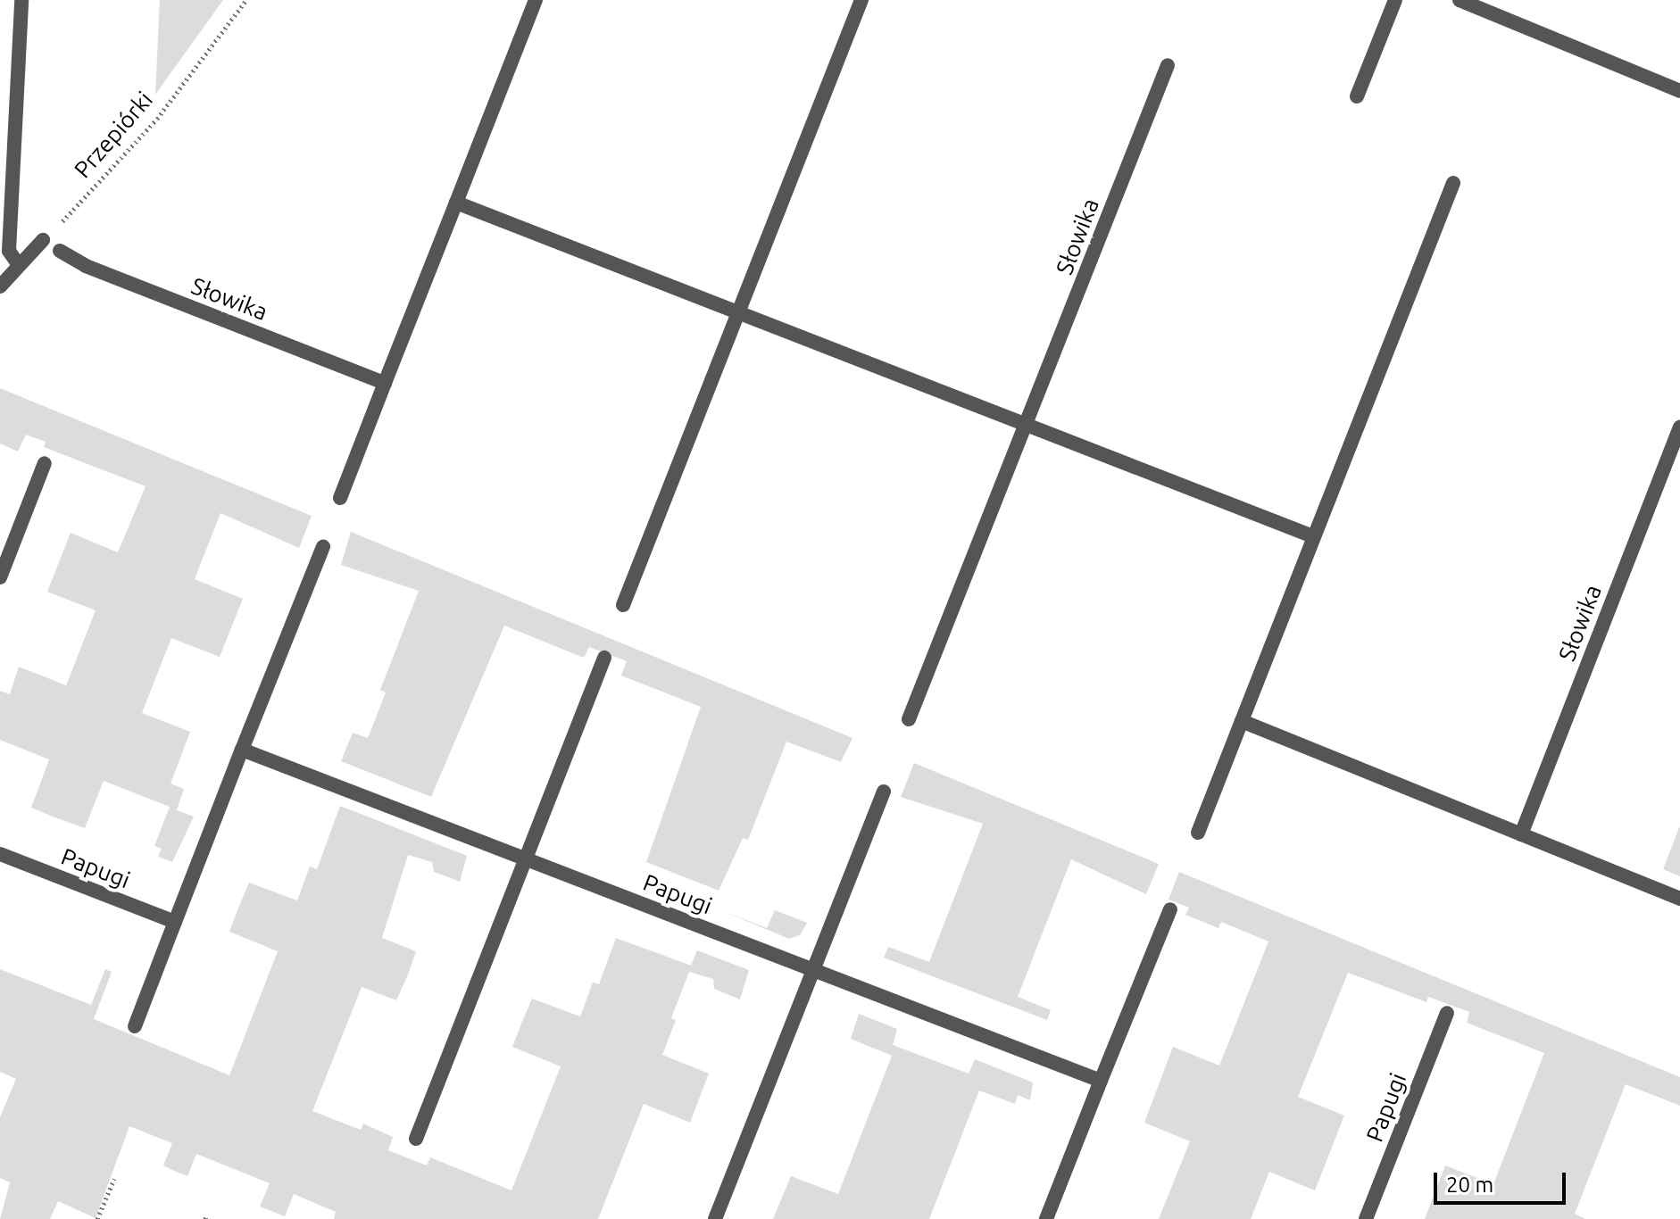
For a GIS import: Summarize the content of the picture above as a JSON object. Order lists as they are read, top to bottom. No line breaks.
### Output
{"streets":{"street":["Słowika","Papugi"],"path":["Przepiórki"]},"scale_bar":"20 m"}
